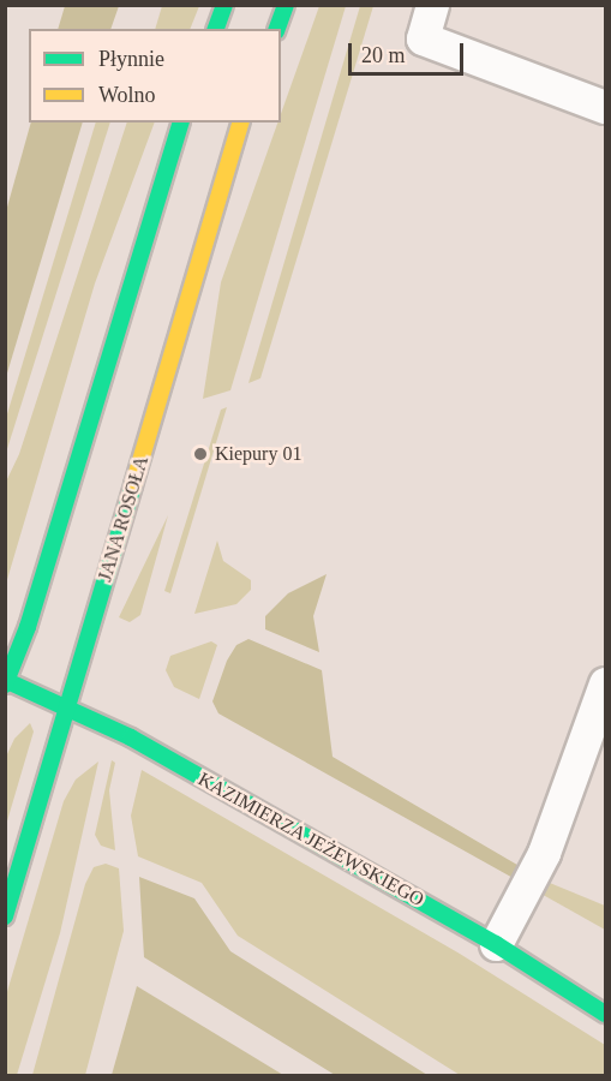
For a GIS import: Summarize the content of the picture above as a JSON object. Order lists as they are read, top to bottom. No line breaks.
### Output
{"streets":{"street":["JANA ROSOŁA","KAZIMIERZA JEŻEWSKIEGO"]},"crossings":[["JANA ROSOŁA","KAZIMIERZA JEŻEWSKIEGO"]],"places":["Kiepury 01"],"legend":["Płynnie","Wolno"],"scale_bar":"20 m"}
